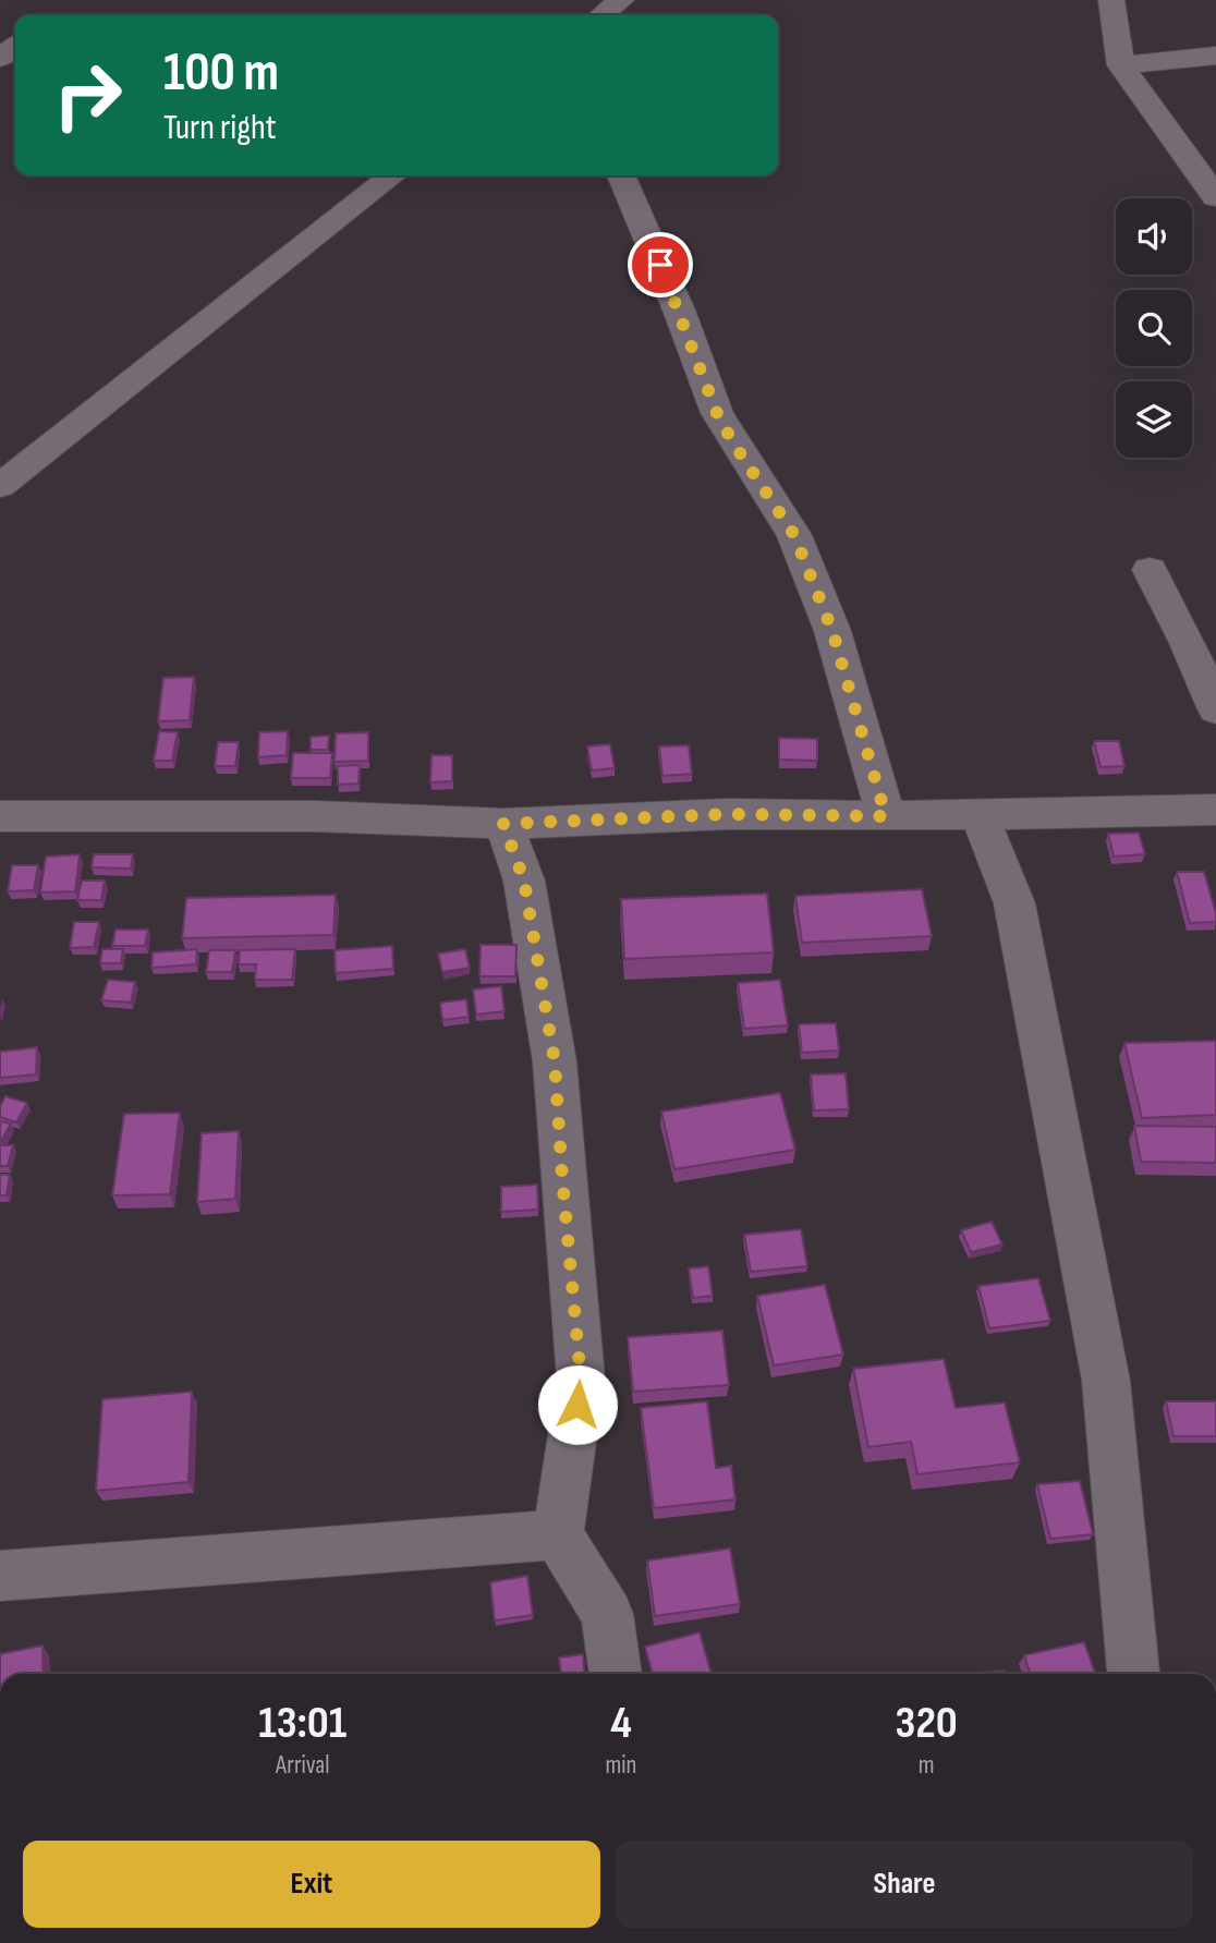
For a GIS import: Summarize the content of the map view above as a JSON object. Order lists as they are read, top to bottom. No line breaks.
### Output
{"page":{"turn":["100 m","Turn right"],"eta":["13:01","Arrival","4","min","320","m"],"buttons":["Exit","Share"]}}
